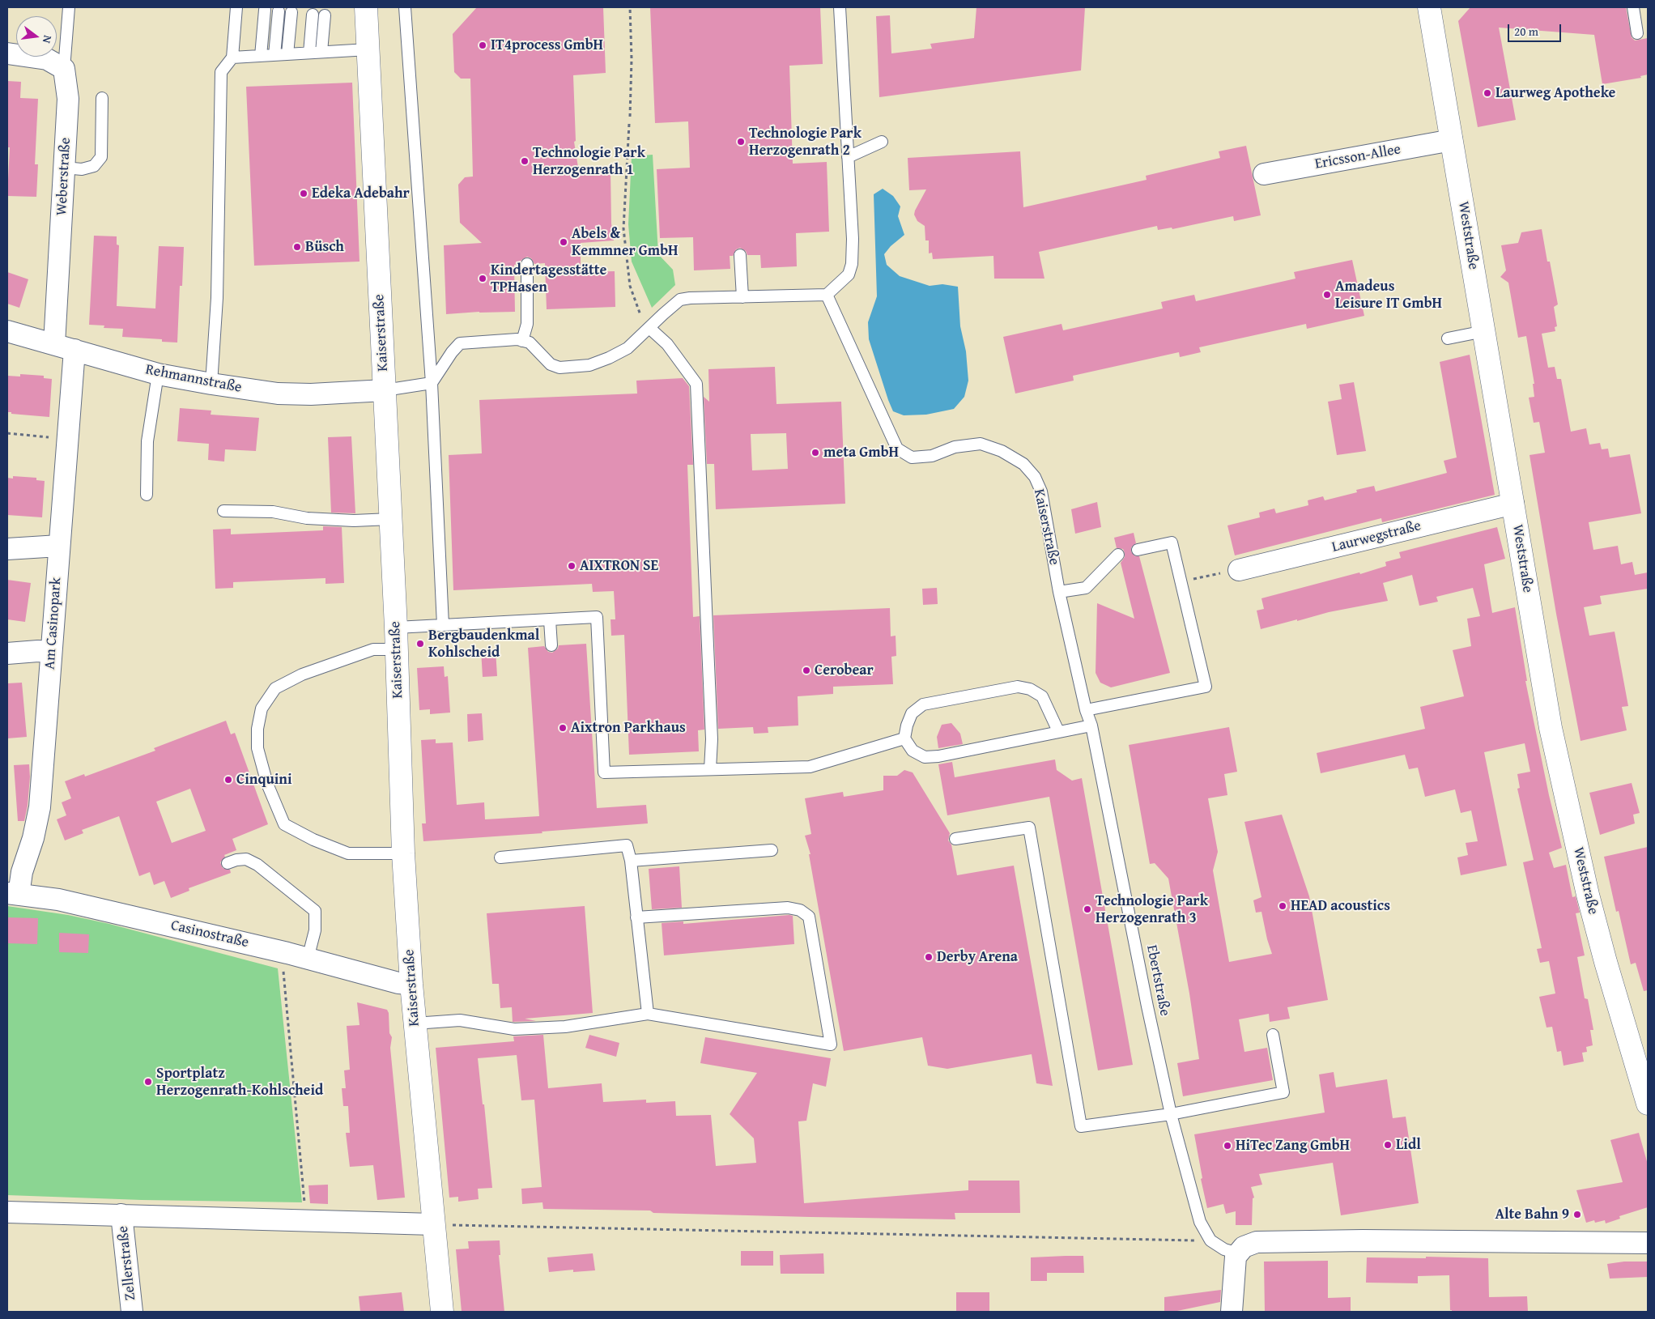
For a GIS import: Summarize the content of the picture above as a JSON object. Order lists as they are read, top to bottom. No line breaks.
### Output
{"streets":{"street":["Ericsson-Allee","Weberstraße","Weststraße","Kaiserstraße","Rehmannstraße","Laurwegstraße","Am Casinopark","Casinostraße","Zellerstraße"],"lane":["Ebertstraße"]},"crossings":[["Ericsson-Allee","Weststraße"],["Weberstraße","Rehmannstraße"],["Weststraße","Laurwegstraße"],["Kaiserstraße","Rehmannstraße"],["Kaiserstraße","Casinostraße"],["Kaiserstraße","Ebertstraße"],["Rehmannstraße","Am Casinopark"],["Am Casinopark","Casinostraße"]],"places":["IT4process GmbH","Laurweg Apotheke","Technologie Park Herzogenrath 2","Technologie Park Herzogenrath 1","Edeka Adebahr","Abels & Kemmner GmbH","Büsch","Kindertagesstätte TPHasen","Amadeus Leisure IT GmbH","meta GmbH","AIXTRON SE","Bergbaudenkmal Kohlscheid","Cerobear","Aixtron Parkhaus","Cinquini","HEAD acoustics","Technologie Park Herzogenrath 3","Derby Arena","Sportplatz Herzogenrath-Kohlscheid","Lidl","HiTec Zang GmbH","Alte Bahn 9"],"scale_bar":"20 m","north":"right"}
